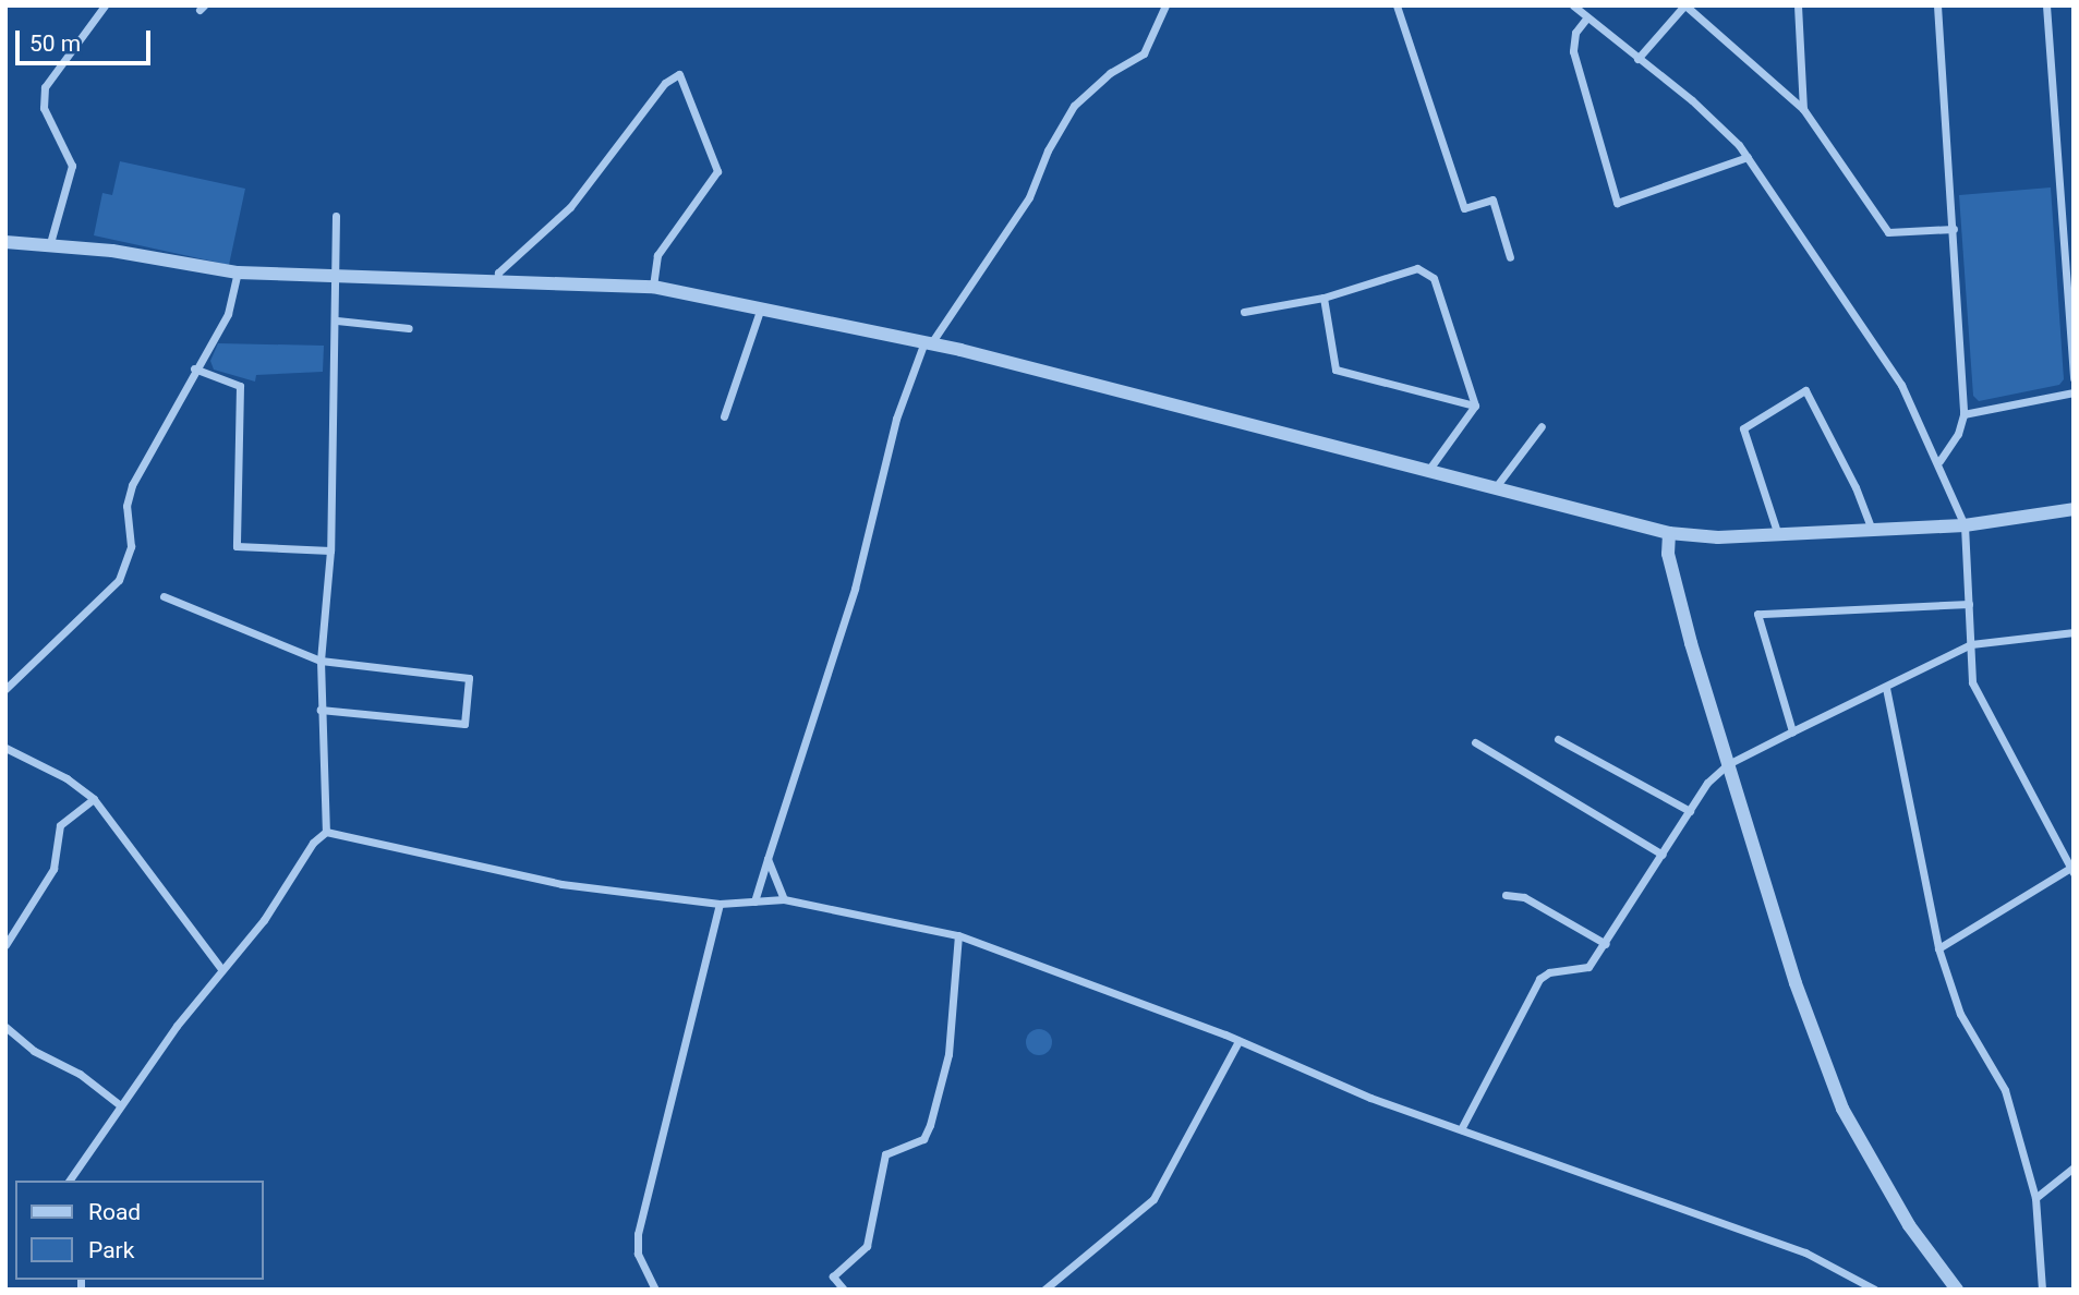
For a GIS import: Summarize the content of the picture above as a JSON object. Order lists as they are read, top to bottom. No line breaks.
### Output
{"legend":["Road","Park"],"scale_bar":"50 m"}
